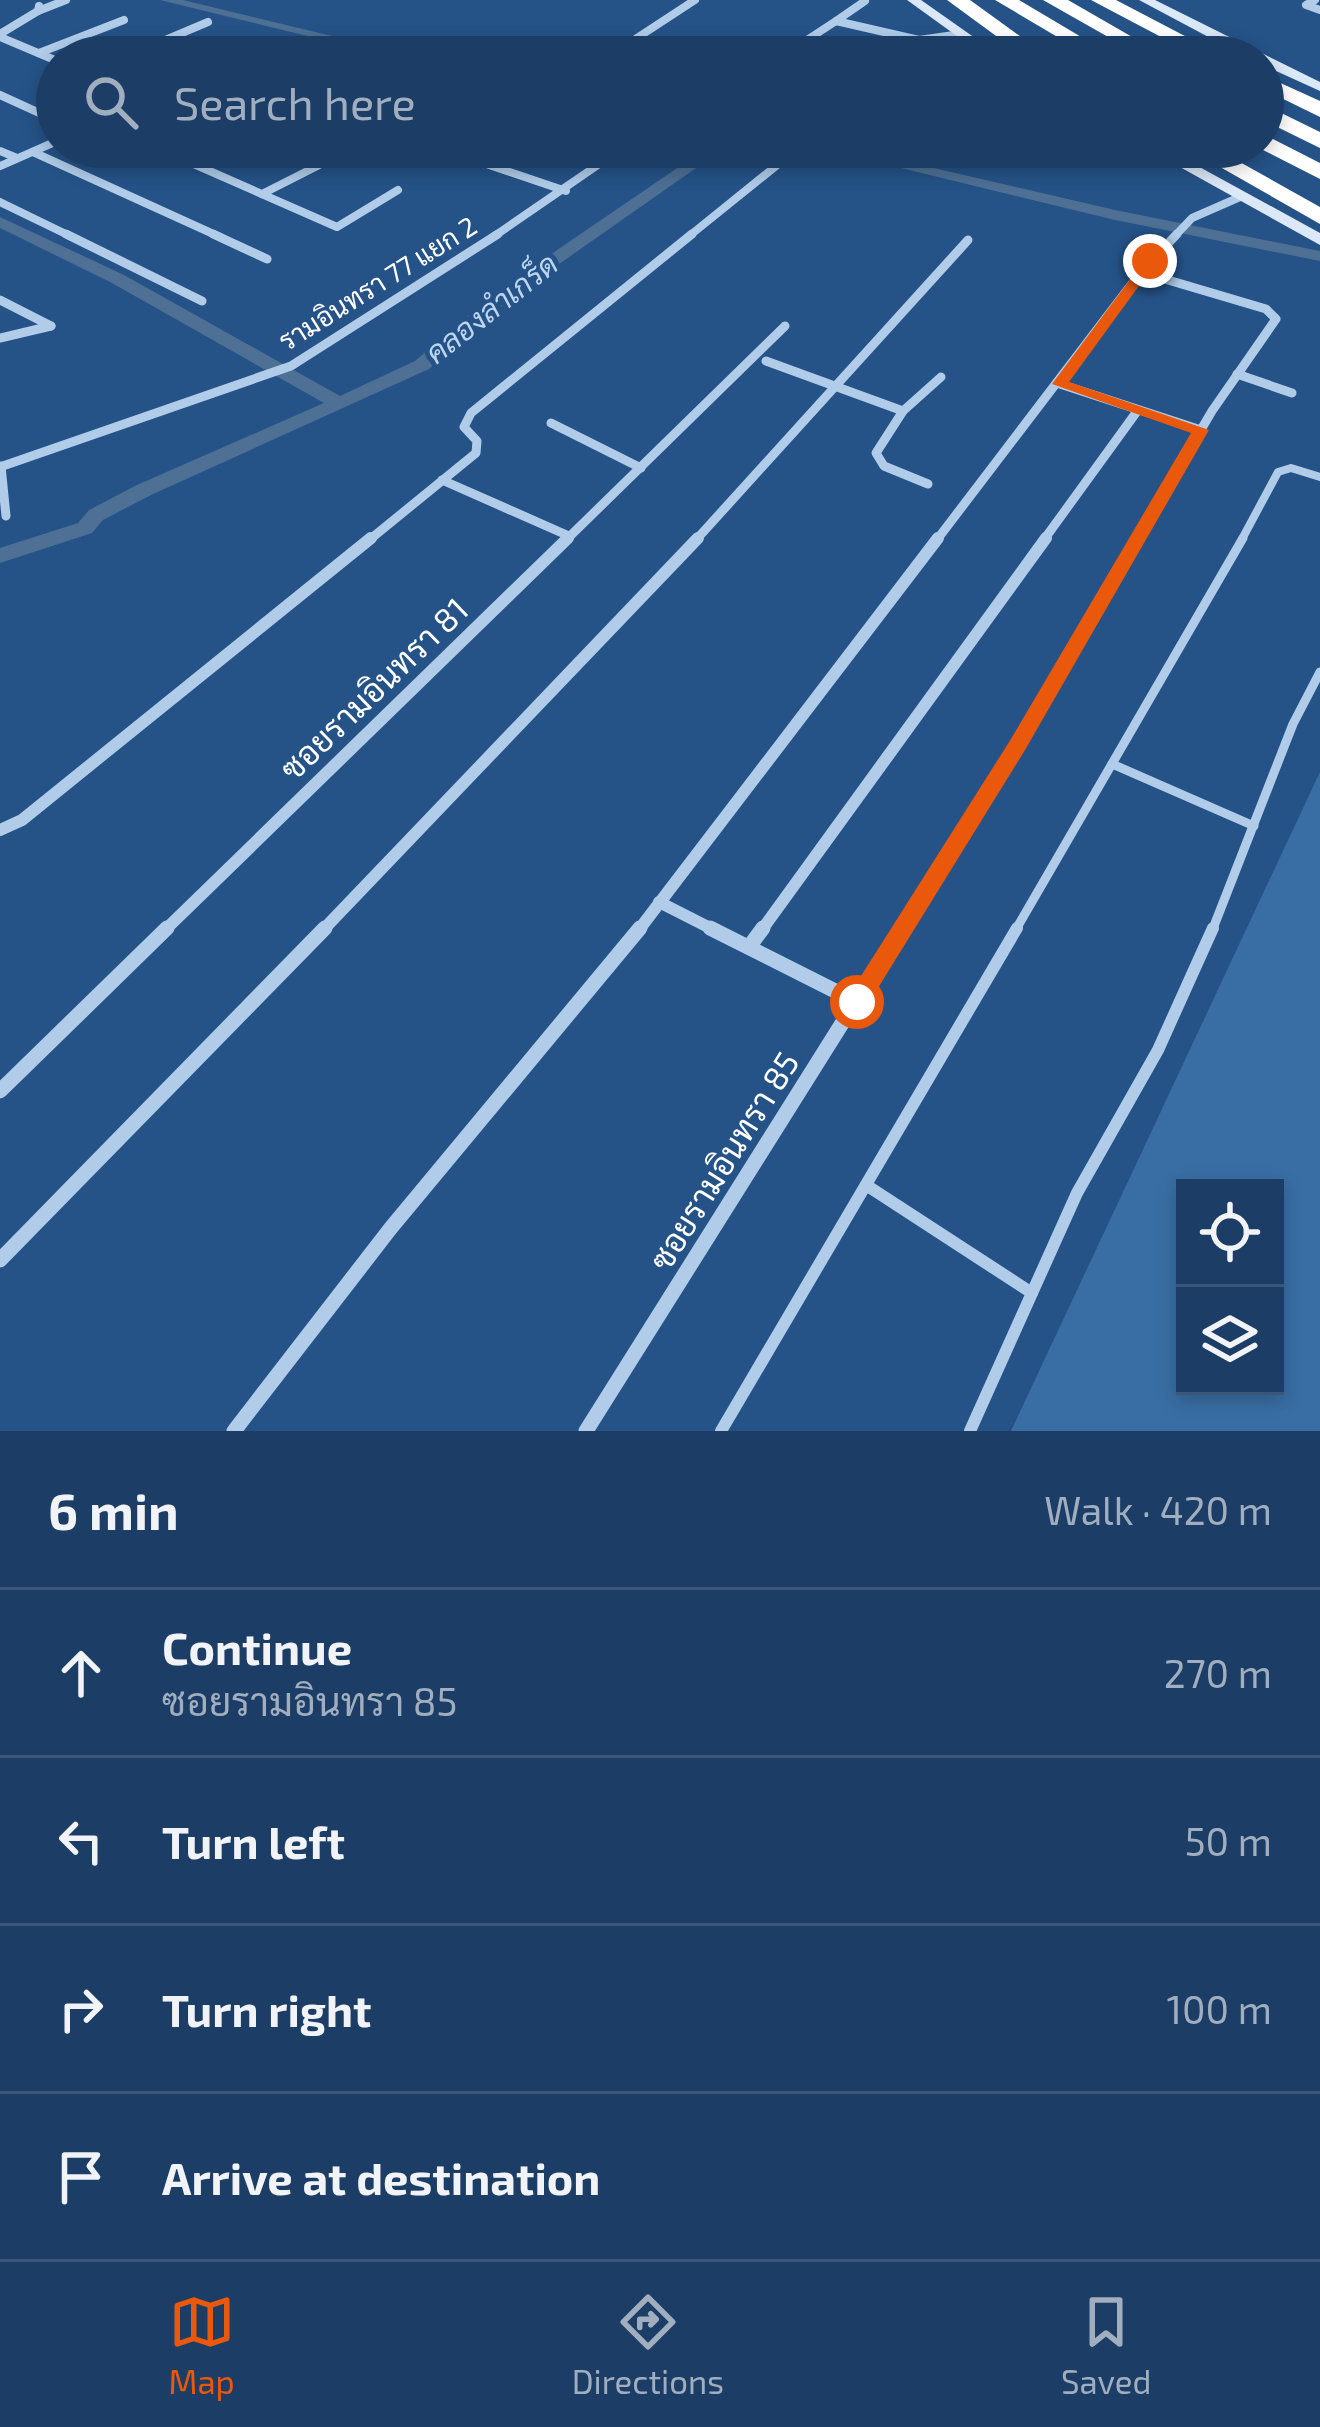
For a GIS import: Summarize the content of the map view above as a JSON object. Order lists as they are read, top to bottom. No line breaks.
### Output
{"streets":{"street":["รามอินทรา 77 แยก 2","ซอยรามอินทรา 81","ซอยรามอินทรา 85"]},"water":["คลองลำเกร็ด"],"page":{"search":"Search here","heading":["6 min","Walk · 420 m"],"list":[["Continue","ซอยรามอินทรา 85","270 m"],["Turn left","50 m"],["Turn right","100 m"],"Arrive at destination"],"nav":["Map","Directions","Saved"]}}
